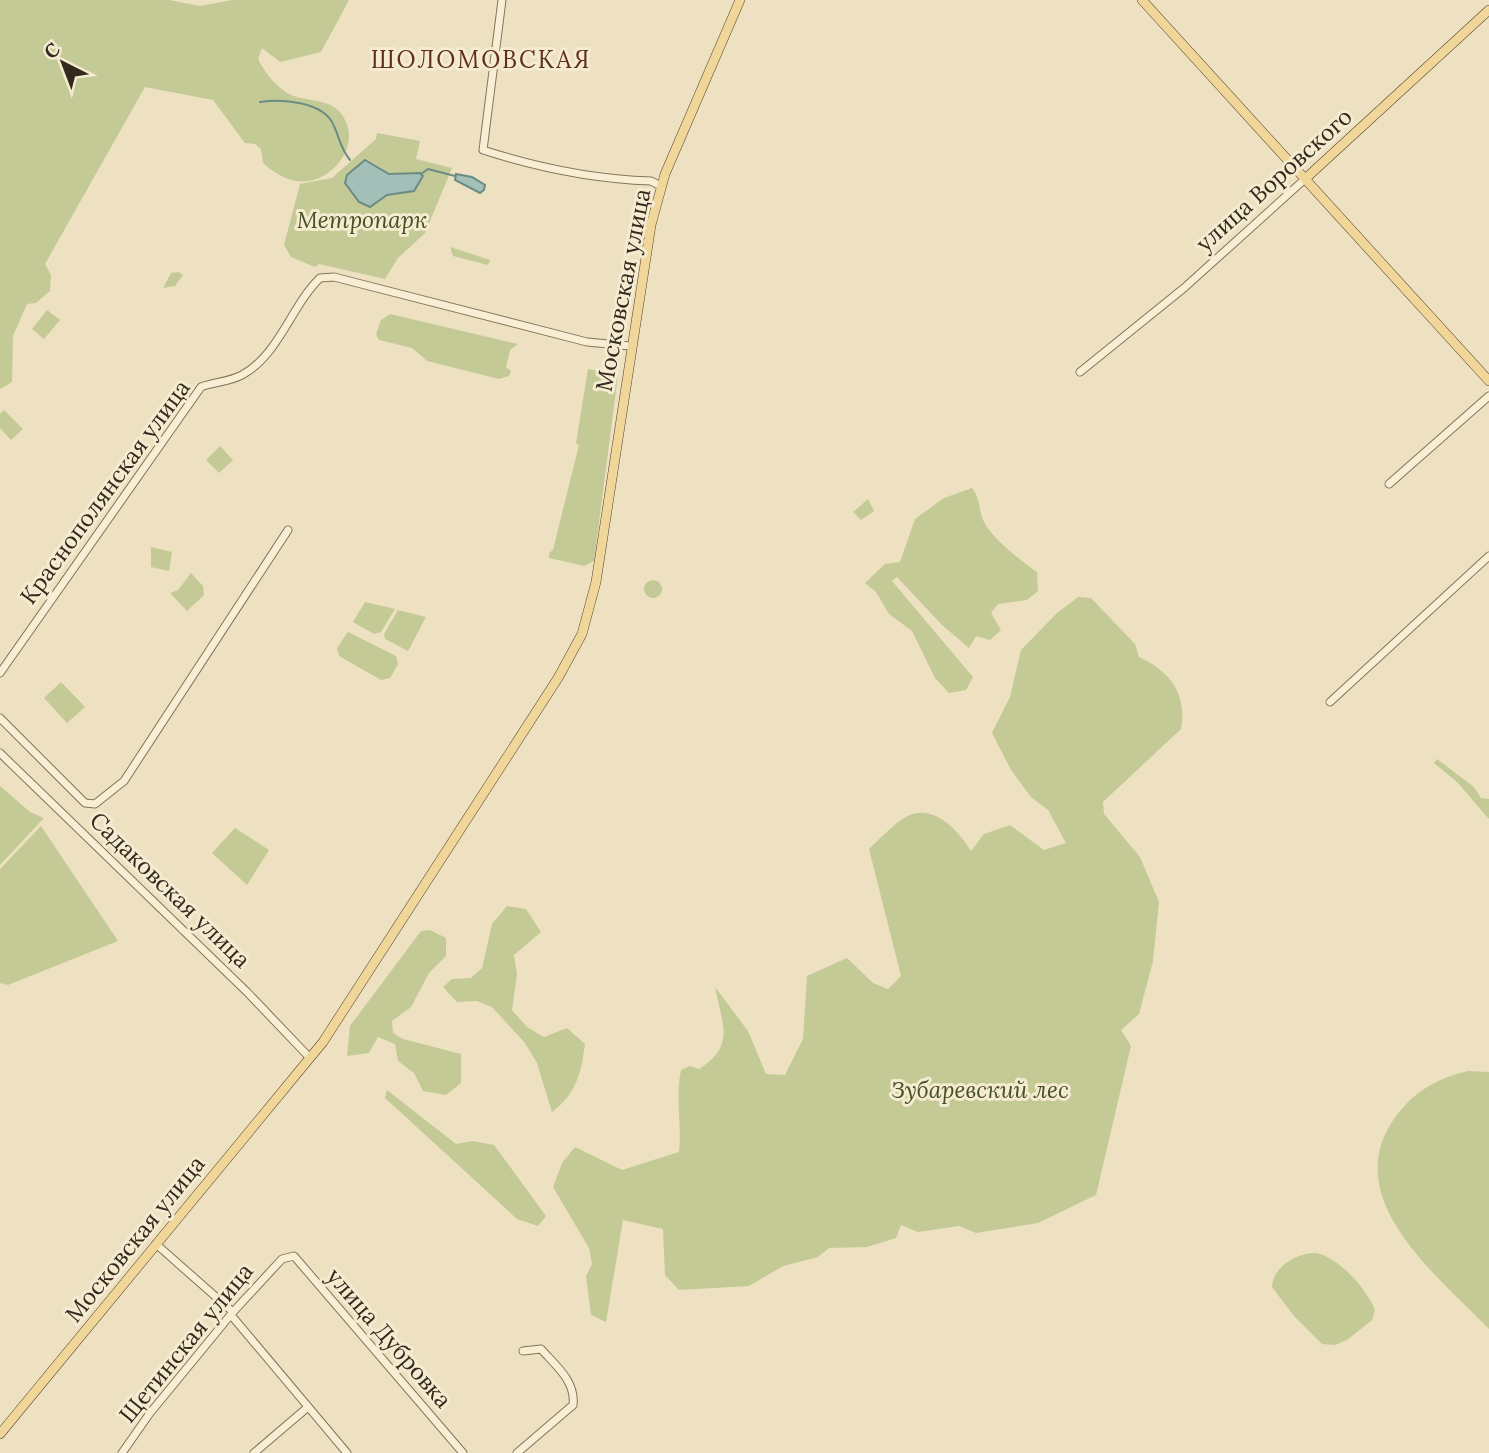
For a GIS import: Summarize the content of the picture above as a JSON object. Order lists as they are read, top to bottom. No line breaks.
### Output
{"streets":{"main road":["улица Воровского","Московская улица"],"street":["Краснополянская улица","Садаковская улица","улица Дубровка","Щетинская улица"]},"crossings":[["Московская улица","Краснополянская улица"],["Московская улица","Садаковская улица"],["улица Дубровка","Щетинская улица"]],"districts":["ШОЛОМОВСКАЯ"],"parks":["Метропарк","Зубаревский лес"],"north":"top left"}
